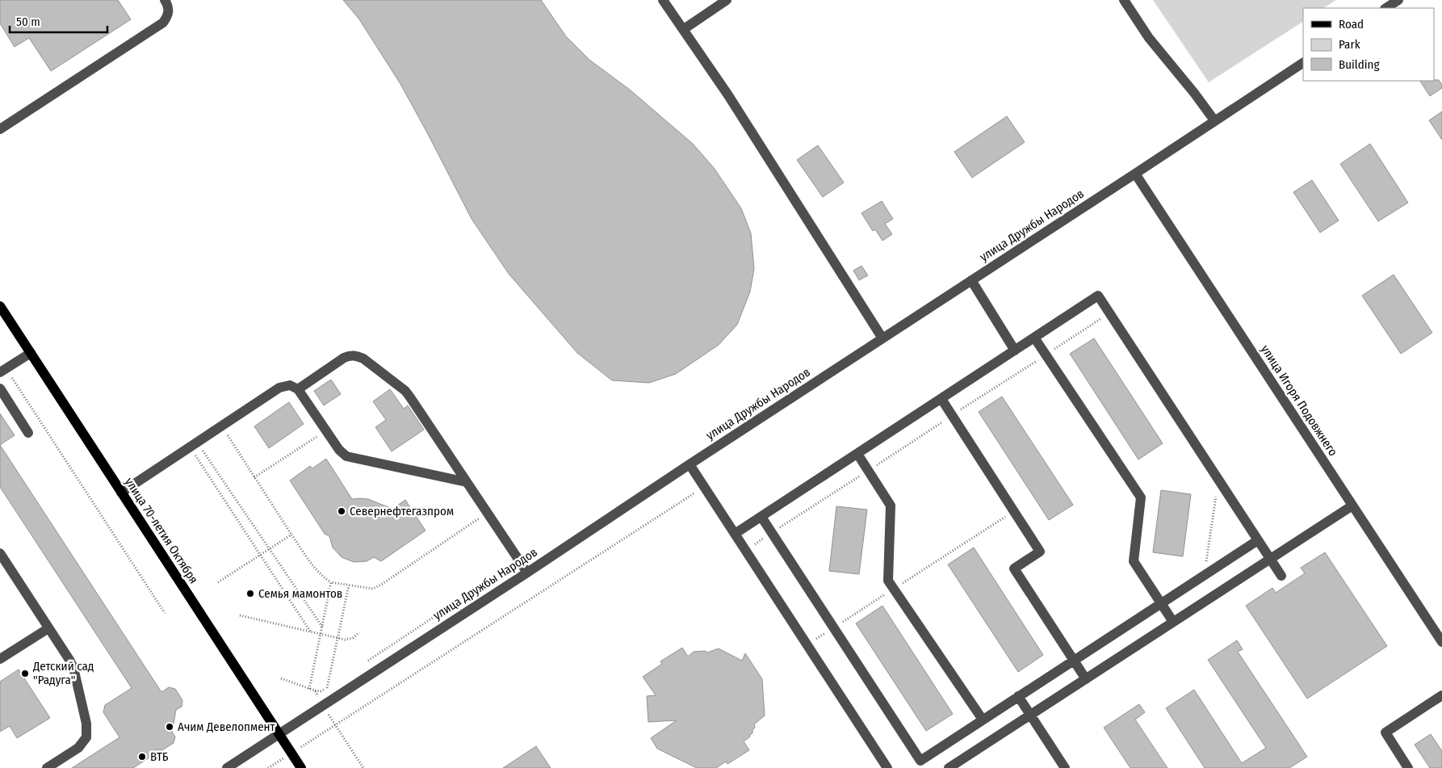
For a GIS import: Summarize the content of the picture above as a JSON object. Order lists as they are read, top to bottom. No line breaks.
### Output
{"streets":{"main road":["улица 70-летия Октября"],"street":["улица Дружбы Народов","улица Игоря Подовжнего"]},"crossings":[["улица Дружбы Народов","улица Игоря Подовжнего"],["улица Дружбы Народов","улица 70-летия Октября"]],"places":["Севернефтегазпром","Семья мамонтов","Детский сад \"Радуга\"","Ачим Девелопмент","ВТБ"],"legend":["Road","Park","Building"],"scale_bar":"50 m"}
